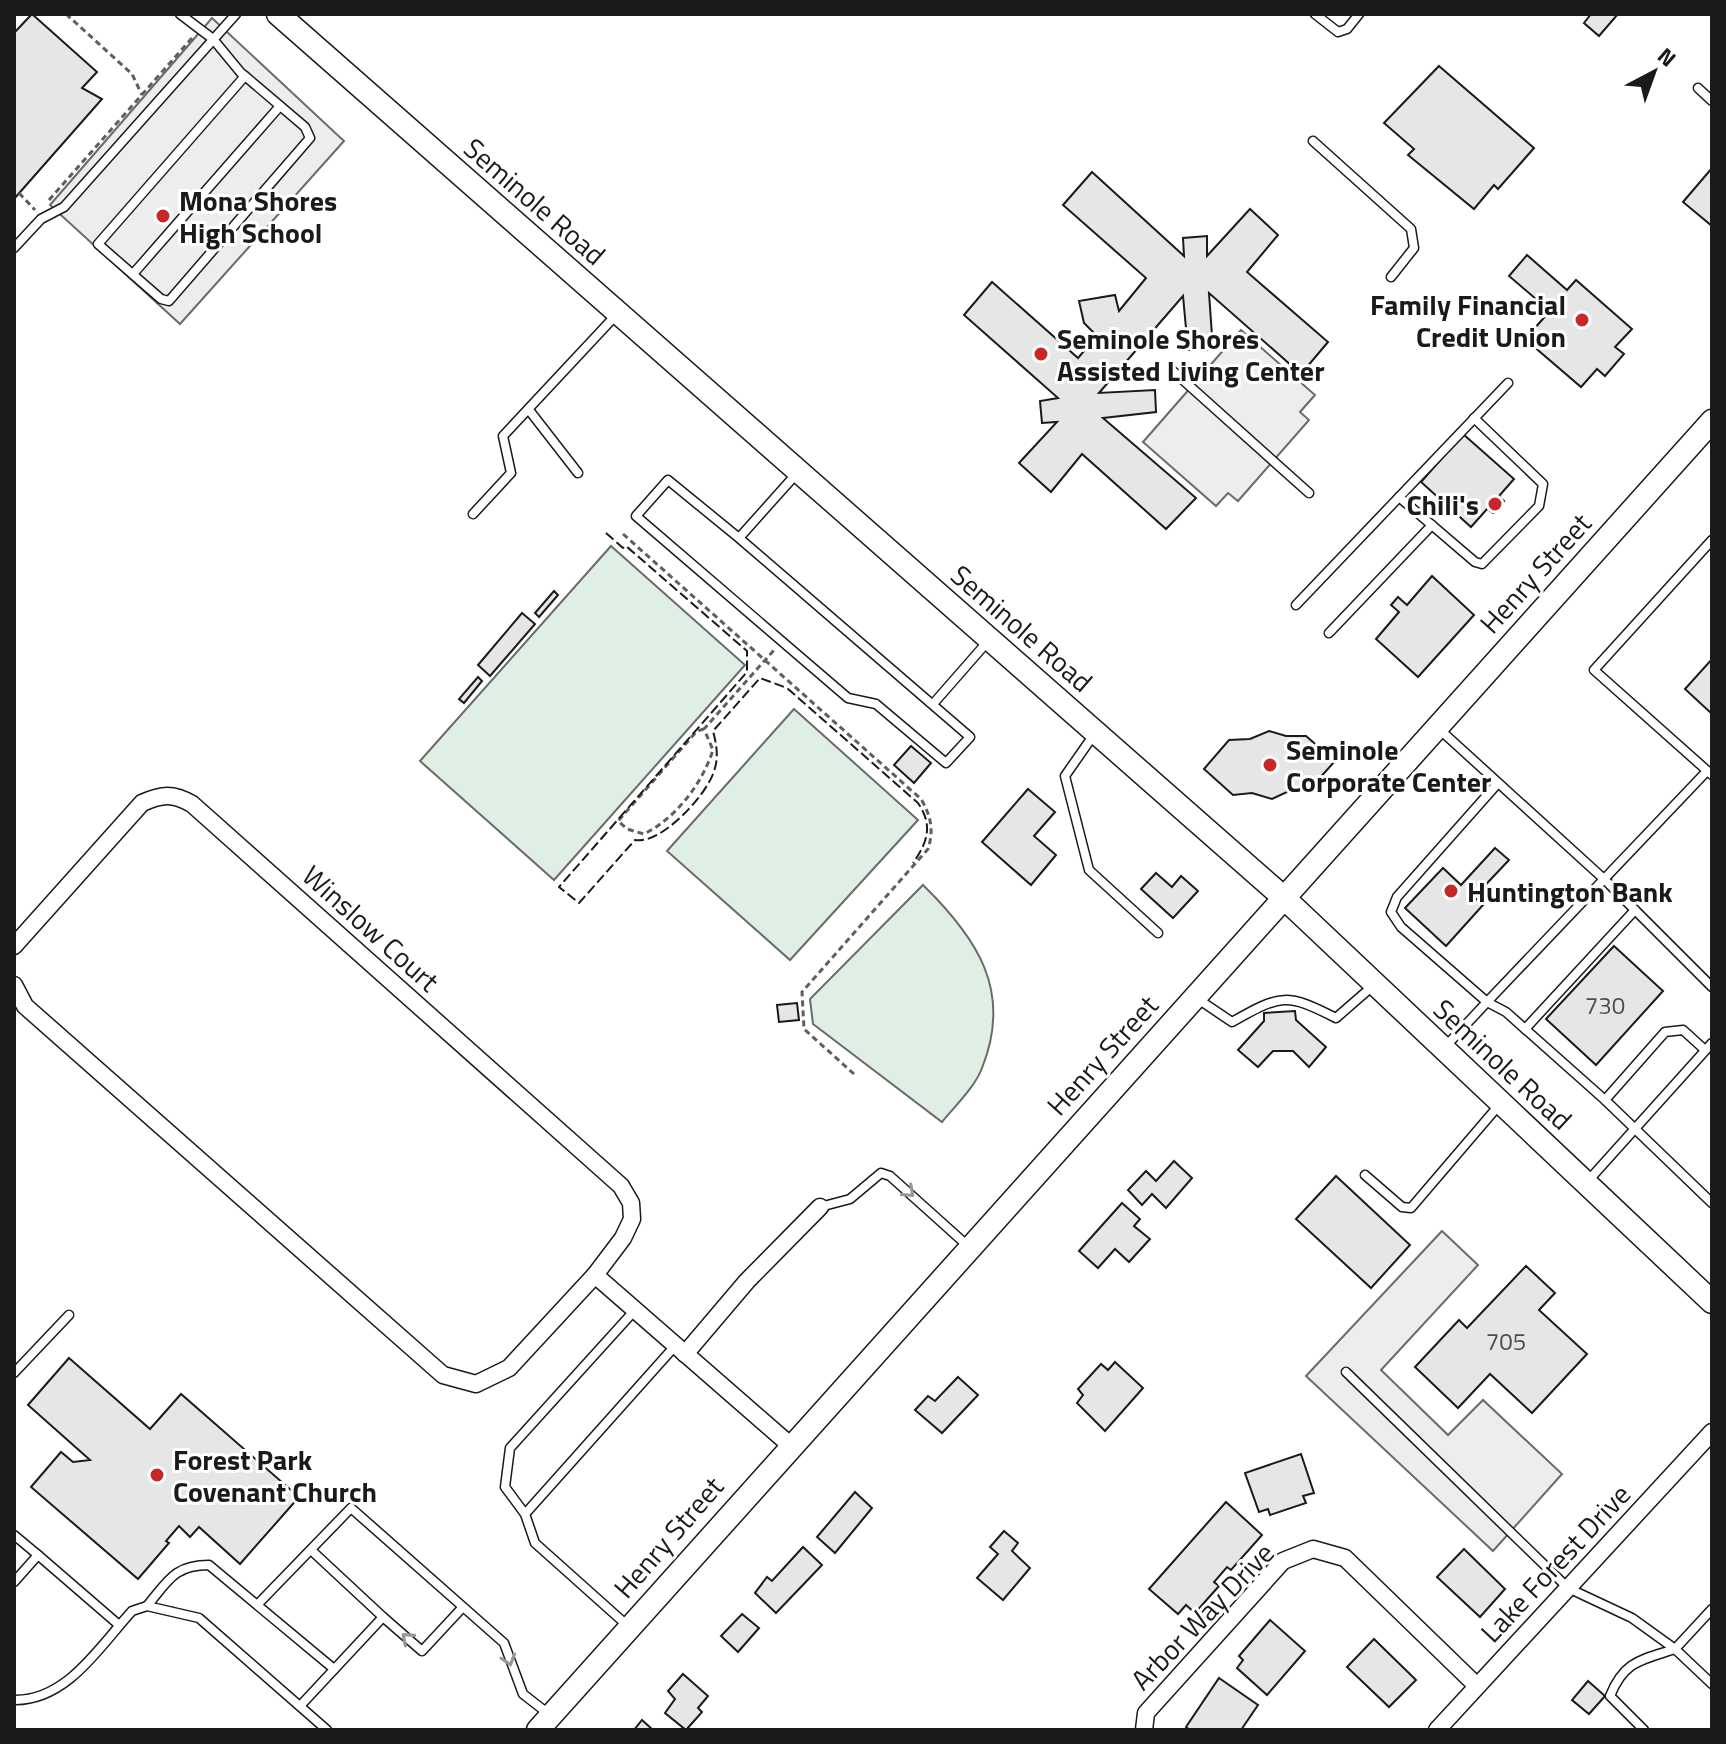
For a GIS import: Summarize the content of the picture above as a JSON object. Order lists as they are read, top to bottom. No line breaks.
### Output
{"streets":{"street":["Seminole Road","Henry Street","Winslow Court","Lake Forest Drive","Arbor Way Drive"]},"crossings":[["Seminole Road","Henry Street"],["Lake Forest Drive","Arbor Way Drive"]],"places":["Mona Shores High School","Family Financial Credit Union","Seminole Shores Assisted Living Center","Chili's","Seminole Corporate Center","Huntington Bank","Forest Park Covenant Church"],"house_numbers":["730","705"],"north":"top right"}
